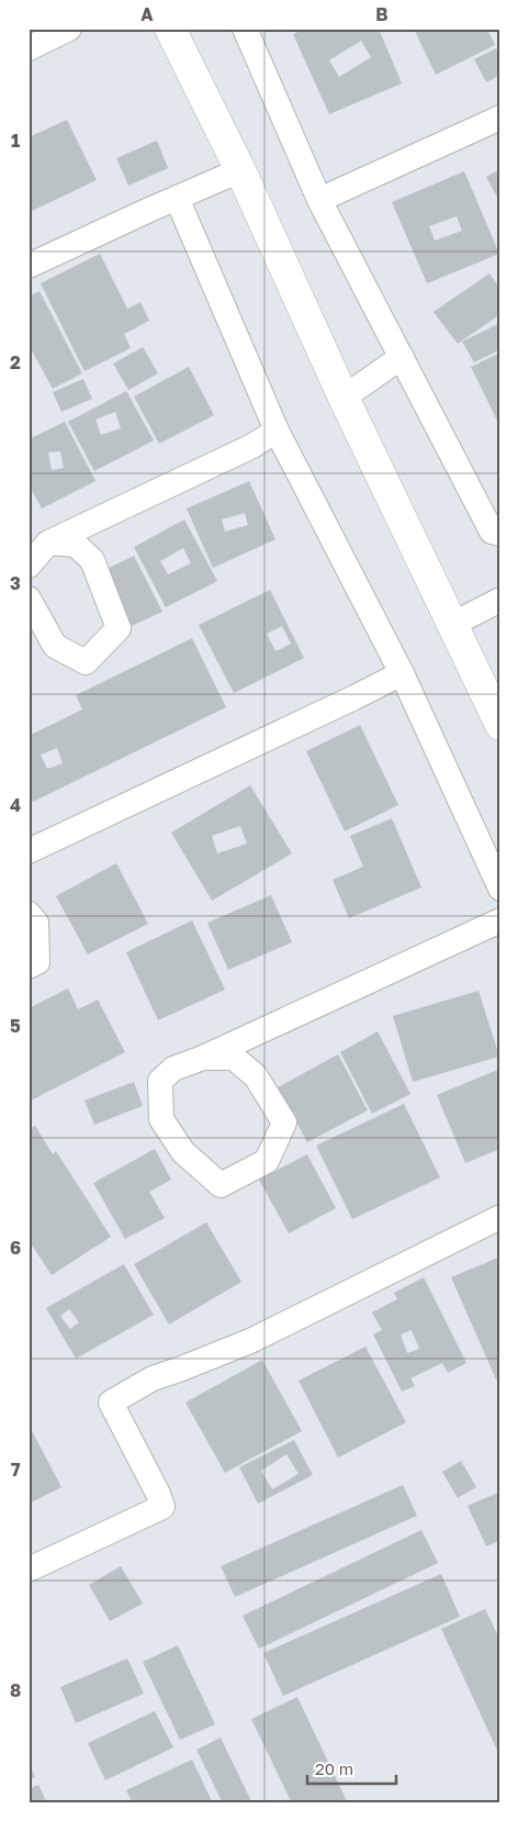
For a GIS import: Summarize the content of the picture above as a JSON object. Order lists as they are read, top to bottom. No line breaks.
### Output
{"scale_bar":"20 m","grid":{"columns":["A","B"],"rows":["1","2","3","4","5","6","7","8"]}}
